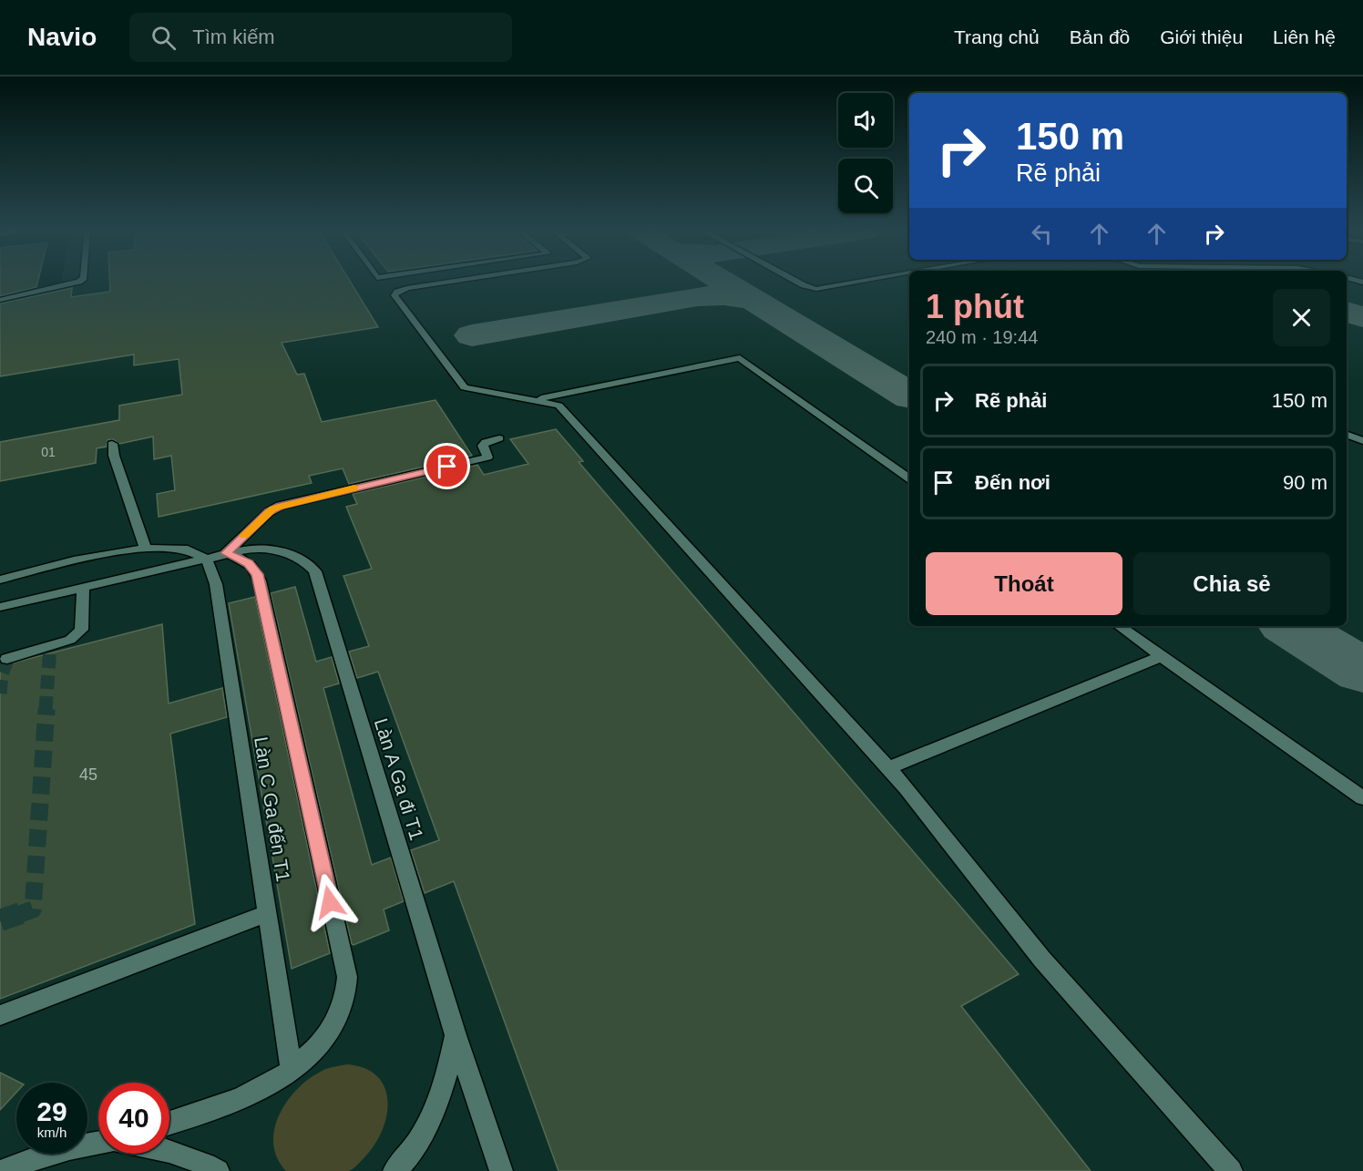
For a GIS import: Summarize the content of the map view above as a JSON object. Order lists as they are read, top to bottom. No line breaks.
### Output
{"streets":{"street":["Làn A Ga đi T1","Làn C Ga đến T1"]},"house_numbers":["01","45"],"page":{"header":"Navio","search":"Tìm kiếm","nav":["Trang chủ","Bản đồ","Giới thiệu","Liên hệ"],"turn":["150 m","Rẽ phải"],"heading":["1 phút","240 m · 19:44"],"list":[{"name":"Rẽ phải","value":"150 m"},{"name":"Đến nơi","value":"90 m"}],"buttons":["Thoát","Chia sẻ"],"speed":"29 km/h","limit":"40"}}
